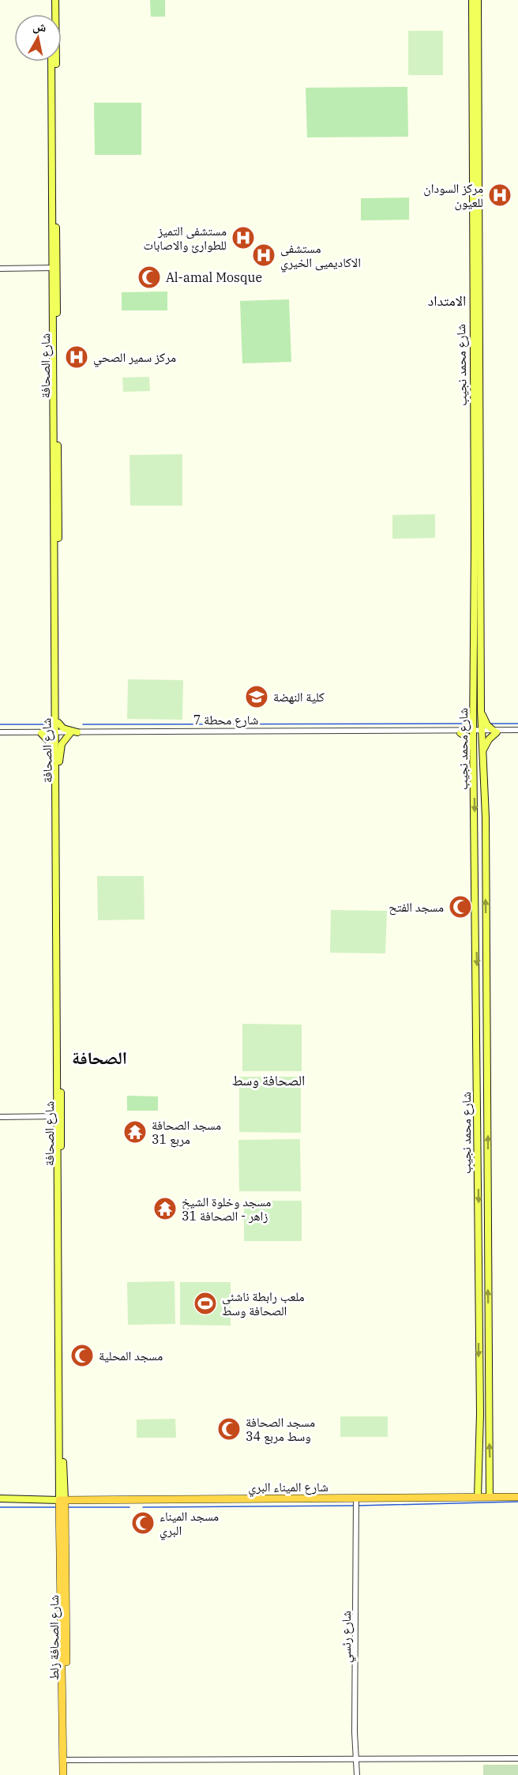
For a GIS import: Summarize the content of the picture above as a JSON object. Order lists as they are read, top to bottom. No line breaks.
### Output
{"streets":{"highway":["شارع الميناء البري","شارع الصحافة زلط"],"main road":["شارع محمد نجيب","شارع الصحافة"],"street":["شارع محطة 7","شارع رئسي"]},"crossings":[["شارع محمد نجيب","شارع محطة 7"],["شارع محمد نجيب","شارع الميناء البري"],["شارع الصحافة","شارع محطة 7"],["شارع الصحافة","شارع الميناء البري"],["شارع الصحافة","شارع الصحافة زلط"],["شارع الميناء البري","شارع رئسي"],["شارع الميناء البري","شارع الصحافة زلط"]],"districts":["الامتداد","الصحافة","الصحافة وسط"],"places":{"hospital":["مركز السودان للعيون","مستشفى التميز للطوارئ والاصابات","مستشفى الاكاديميى الخيري","مركز سمير الصحي"],"mosque":["Al-amal Mosque","مسجد الفتح","مسجد المحلية","مسجد الصحافة وسط مربع 34","مسجد الميناء البري"],"school or university":["كلية النهضة"],"temple":["مسجد الصحافة مربع 31","مسجد وخلوة الشيخ زاهر - الصحافة 31"],"sports":["ملعب رابطة ناشئي الصحافة وسط"]},"north":"top"}
